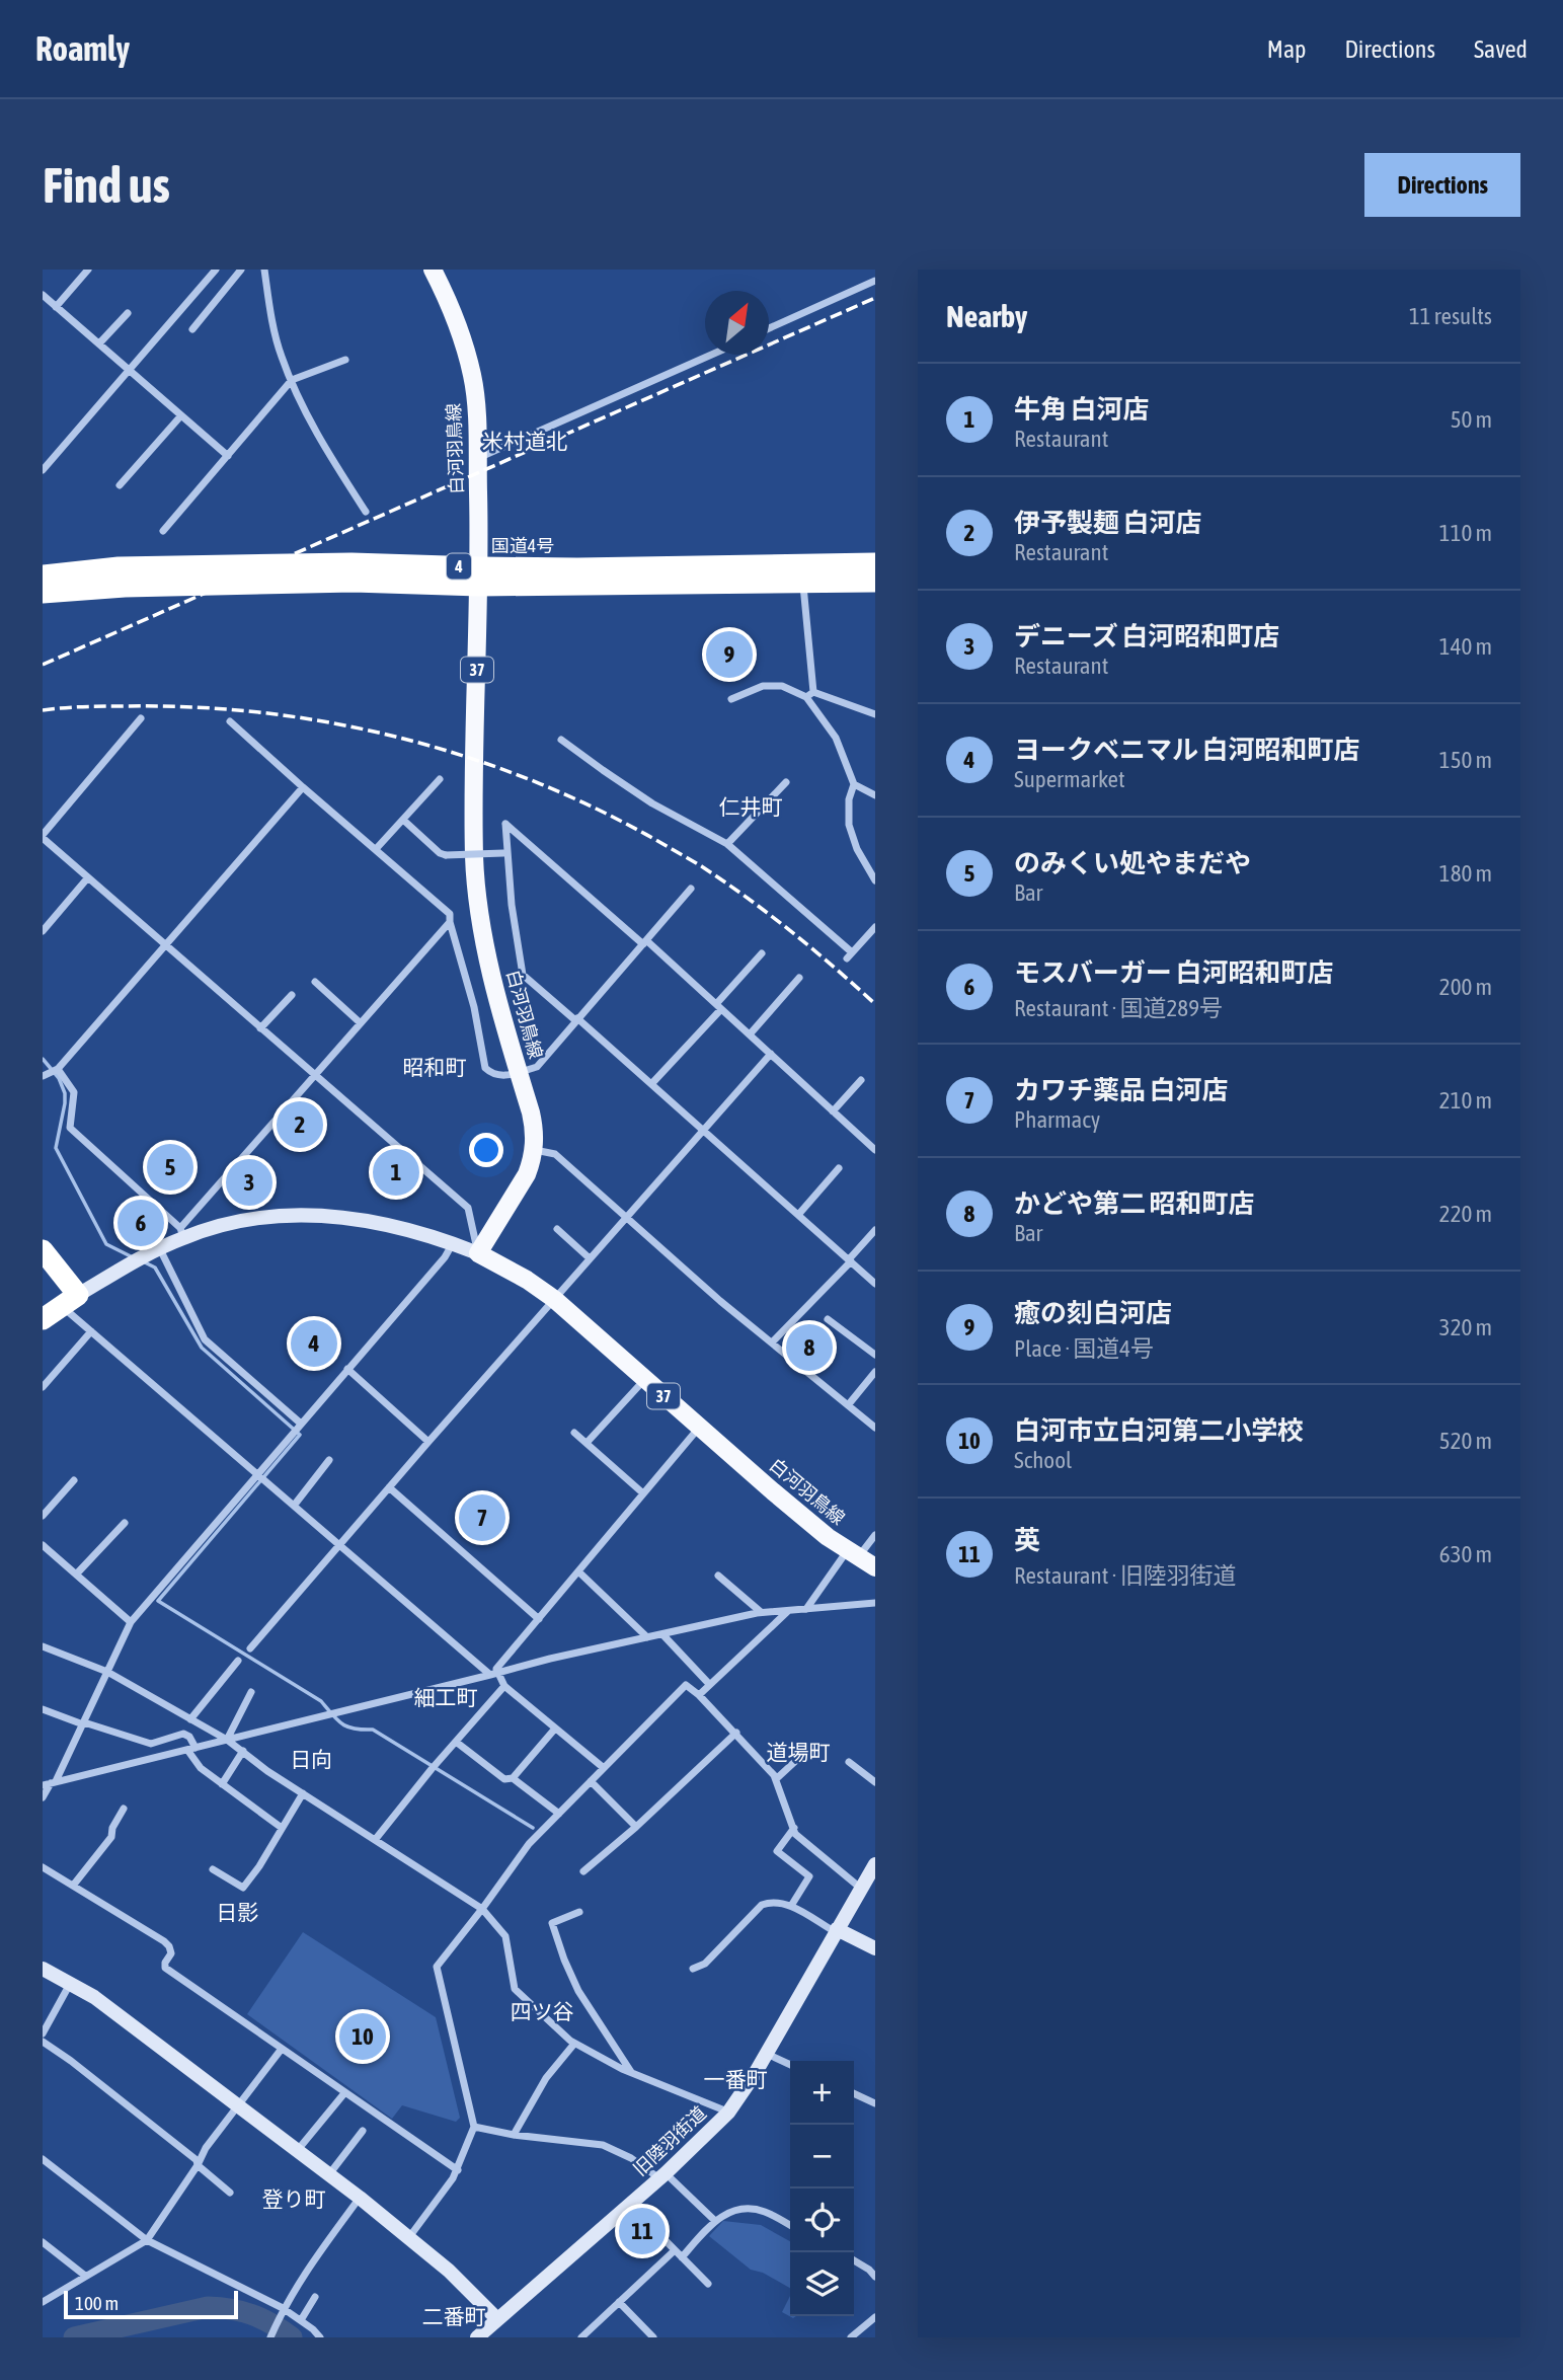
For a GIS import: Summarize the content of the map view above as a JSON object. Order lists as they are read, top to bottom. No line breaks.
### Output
{"streets":{"highway":["国道4号","4"],"main road":["白河羽鳥線","37"],"street":["旧陸羽街道"]},"crossings":[["白河羽鳥線","国道4号"]],"districts":["米村道北","仁井町","昭和町","細工町","道場町","日向","日影","四ツ谷","一番町","登り町","二番町"],"scale_bar":"100 m","north":"top right","page":{"header":"Roamly","nav":["Map","Directions","Saved"],"buttons":"Directions","title":"Find us","heading":["Nearby","11 results"],"list":[{"mark":"1","name":"牛角 白河店","note":"Restaurant","value":"50 m"},{"mark":"2","name":"伊予製麺 白河店","note":"Restaurant","value":"110 m"},{"mark":"3","name":"デニーズ 白河昭和町店","note":"Restaurant","value":"140 m"},{"mark":"4","name":"ヨークベニマル 白河昭和町店","note":"Supermarket","value":"150 m"},{"mark":"5","name":"のみくい処やまだや","note":"Bar","value":"180 m"},{"mark":"6","name":"モスバーガー 白河昭和町店","note":"Restaurant · 国道289号","value":"200 m"},{"mark":"7","name":"カワチ薬品 白河店","note":"Pharmacy","value":"210 m"},{"mark":"8","name":"かどや第二 昭和町店","note":"Bar","value":"220 m"},{"mark":"9","name":"癒の刻白河店","note":"Place · 国道4号","value":"320 m"},{"mark":"10","name":"白河市立白河第二小学校","note":"School","value":"520 m"},{"mark":"11","name":"英","note":"Restaurant · 旧陸羽街道","value":"630 m"}],"pins":["9","2","5","1","3","6","4","8","7","10","11"],"map_buttons":["+","−"],"scale":"100 m"}}
